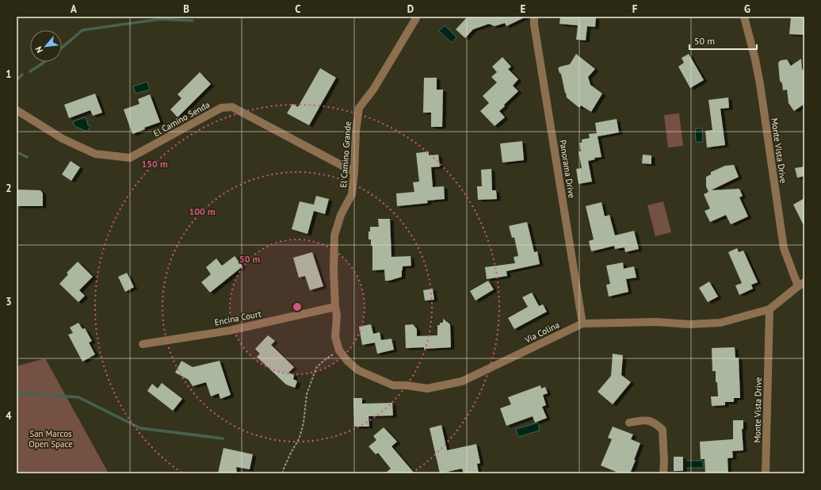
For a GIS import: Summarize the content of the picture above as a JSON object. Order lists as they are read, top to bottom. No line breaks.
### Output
{"streets":{"street":["El Camino Senda","Monte Vista Drive","El Camino Grande","Panorama Drive","Encina Court","Via Colina"]},"crossings":[["El Camino Senda","El Camino Grande"],["Monte Vista Drive","Via Colina"],["El Camino Grande","Encina Court"],["El Camino Grande","Via Colina"],["Panorama Drive","Via Colina"],["Encina Court","Via Colina"]],"parks":["San Marcos Open Space"],"scale_bar":"50 m","north":"bottom left","grid":{"columns":["A","B","C","D","E","F","G"],"rows":["1","2","3","4"]},"rings":["150 m","100 m","50 m"]}
